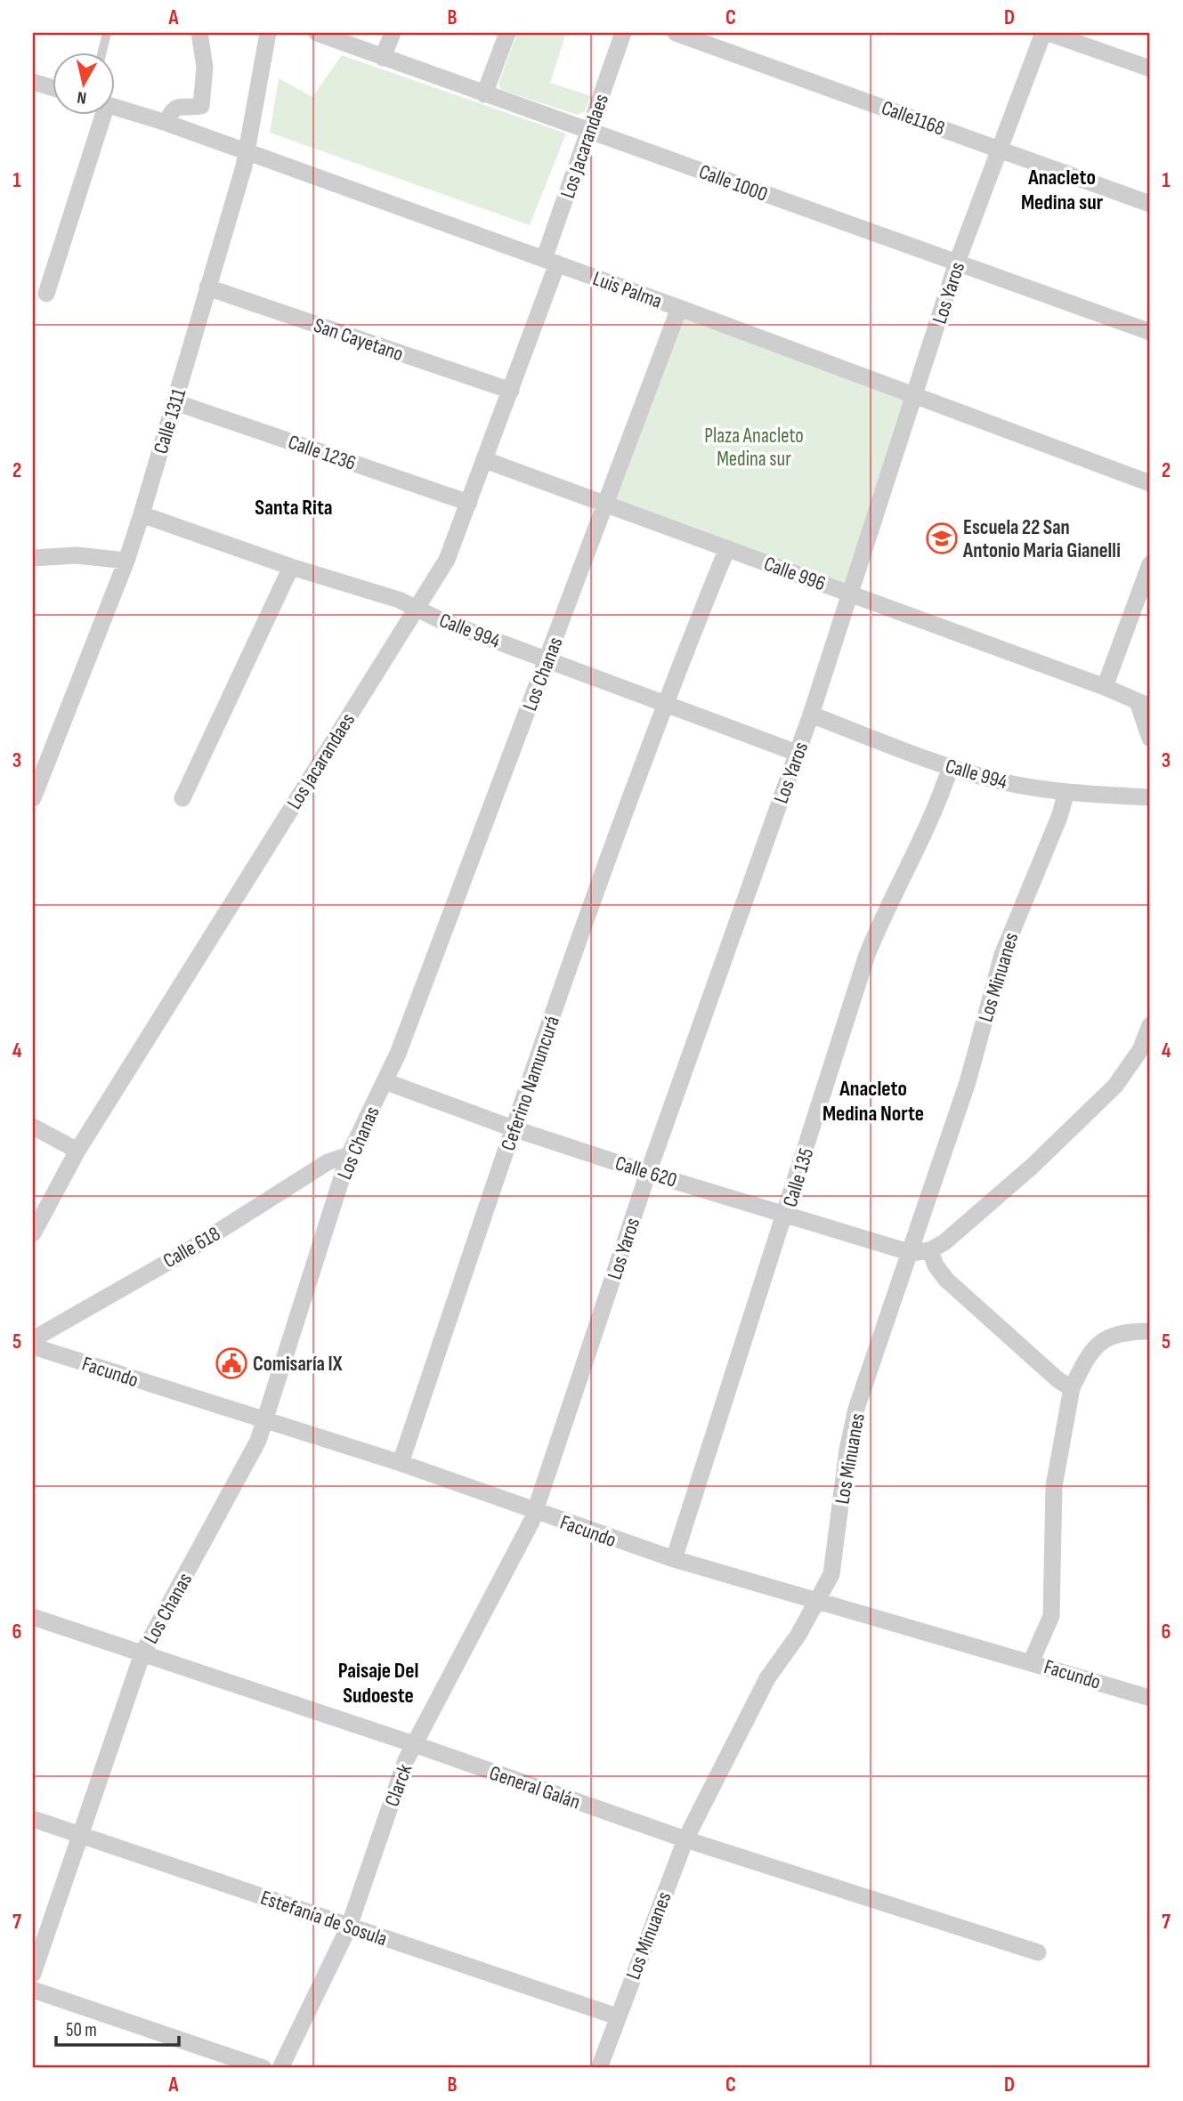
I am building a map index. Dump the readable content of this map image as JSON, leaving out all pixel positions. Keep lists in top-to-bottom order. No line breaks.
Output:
{"streets":{"street":["Calle1168","Los Jacarandaes","Calle 1000","Luis Palma","Los Yaros","San Cayetano","Calle 1311","Calle 1236","Calle 996","Calle 994","Los Chanas","Los Minuanes","Ceferino Namuncurá","Calle 620","Calle 135","Calle 618","Facundo","Clarck","General Galán","Estefanía de Sosula"]},"crossings":[["Calle1168","Los Yaros"],["Los Jacarandaes","Calle 1000"],["Los Jacarandaes","Luis Palma"],["Los Jacarandaes","San Cayetano"],["Los Jacarandaes","Calle 1236"],["Los Jacarandaes","Calle 996"],["Los Jacarandaes","Calle 994"],["Calle 1000","Los Yaros"],["Luis Palma","Los Yaros"],["Luis Palma","Calle 1311"],["Luis Palma","Los Chanas"],["Los Yaros","Calle 996"],["Los Yaros","Calle 994"],["Los Yaros","Calle 620"],["Los Yaros","Facundo"],["Los Yaros","Clarck"],["San Cayetano","Calle 1311"],["Calle 1311","Calle 1236"],["Calle 1311","Calle 994"],["Calle 996","Los Chanas"],["Calle 996","Ceferino Namuncurá"],["Calle 994","Los Chanas"],["Calle 994","Los Minuanes"],["Calle 994","Ceferino Namuncurá"],["Calle 994","Calle 135"],["Los Chanas","Calle 620"],["Los Chanas","Calle 618"],["Los Chanas","Facundo"],["Los Chanas","General Galán"],["Los Chanas","Estefanía de Sosula"],["Los Minuanes","Calle 620"],["Los Minuanes","Facundo"],["Los Minuanes","General Galán"],["Los Minuanes","Estefanía de Sosula"],["Ceferino Namuncurá","Calle 620"],["Ceferino Namuncurá","Facundo"],["Calle 620","Calle 135"],["Calle 135","Facundo"],["Facundo","Clarck"],["Clarck","General Galán"],["Clarck","Estefanía de Sosula"]],"districts":["Anacleto Medina sur","Santa Rita","Anacleto Medina Norte","Paisaje Del Sudoeste"],"parks":["Plaza Anacleto Medina sur"],"places":{"school or university":["Escuela 22 San Antonio Maria Gianelli"],"public building":["Comisaría IX"]},"scale_bar":"50 m","north":"bottom","grid":{"columns":["A","B","C","D"],"rows":["1","2","3","4","5","6","7"]}}
